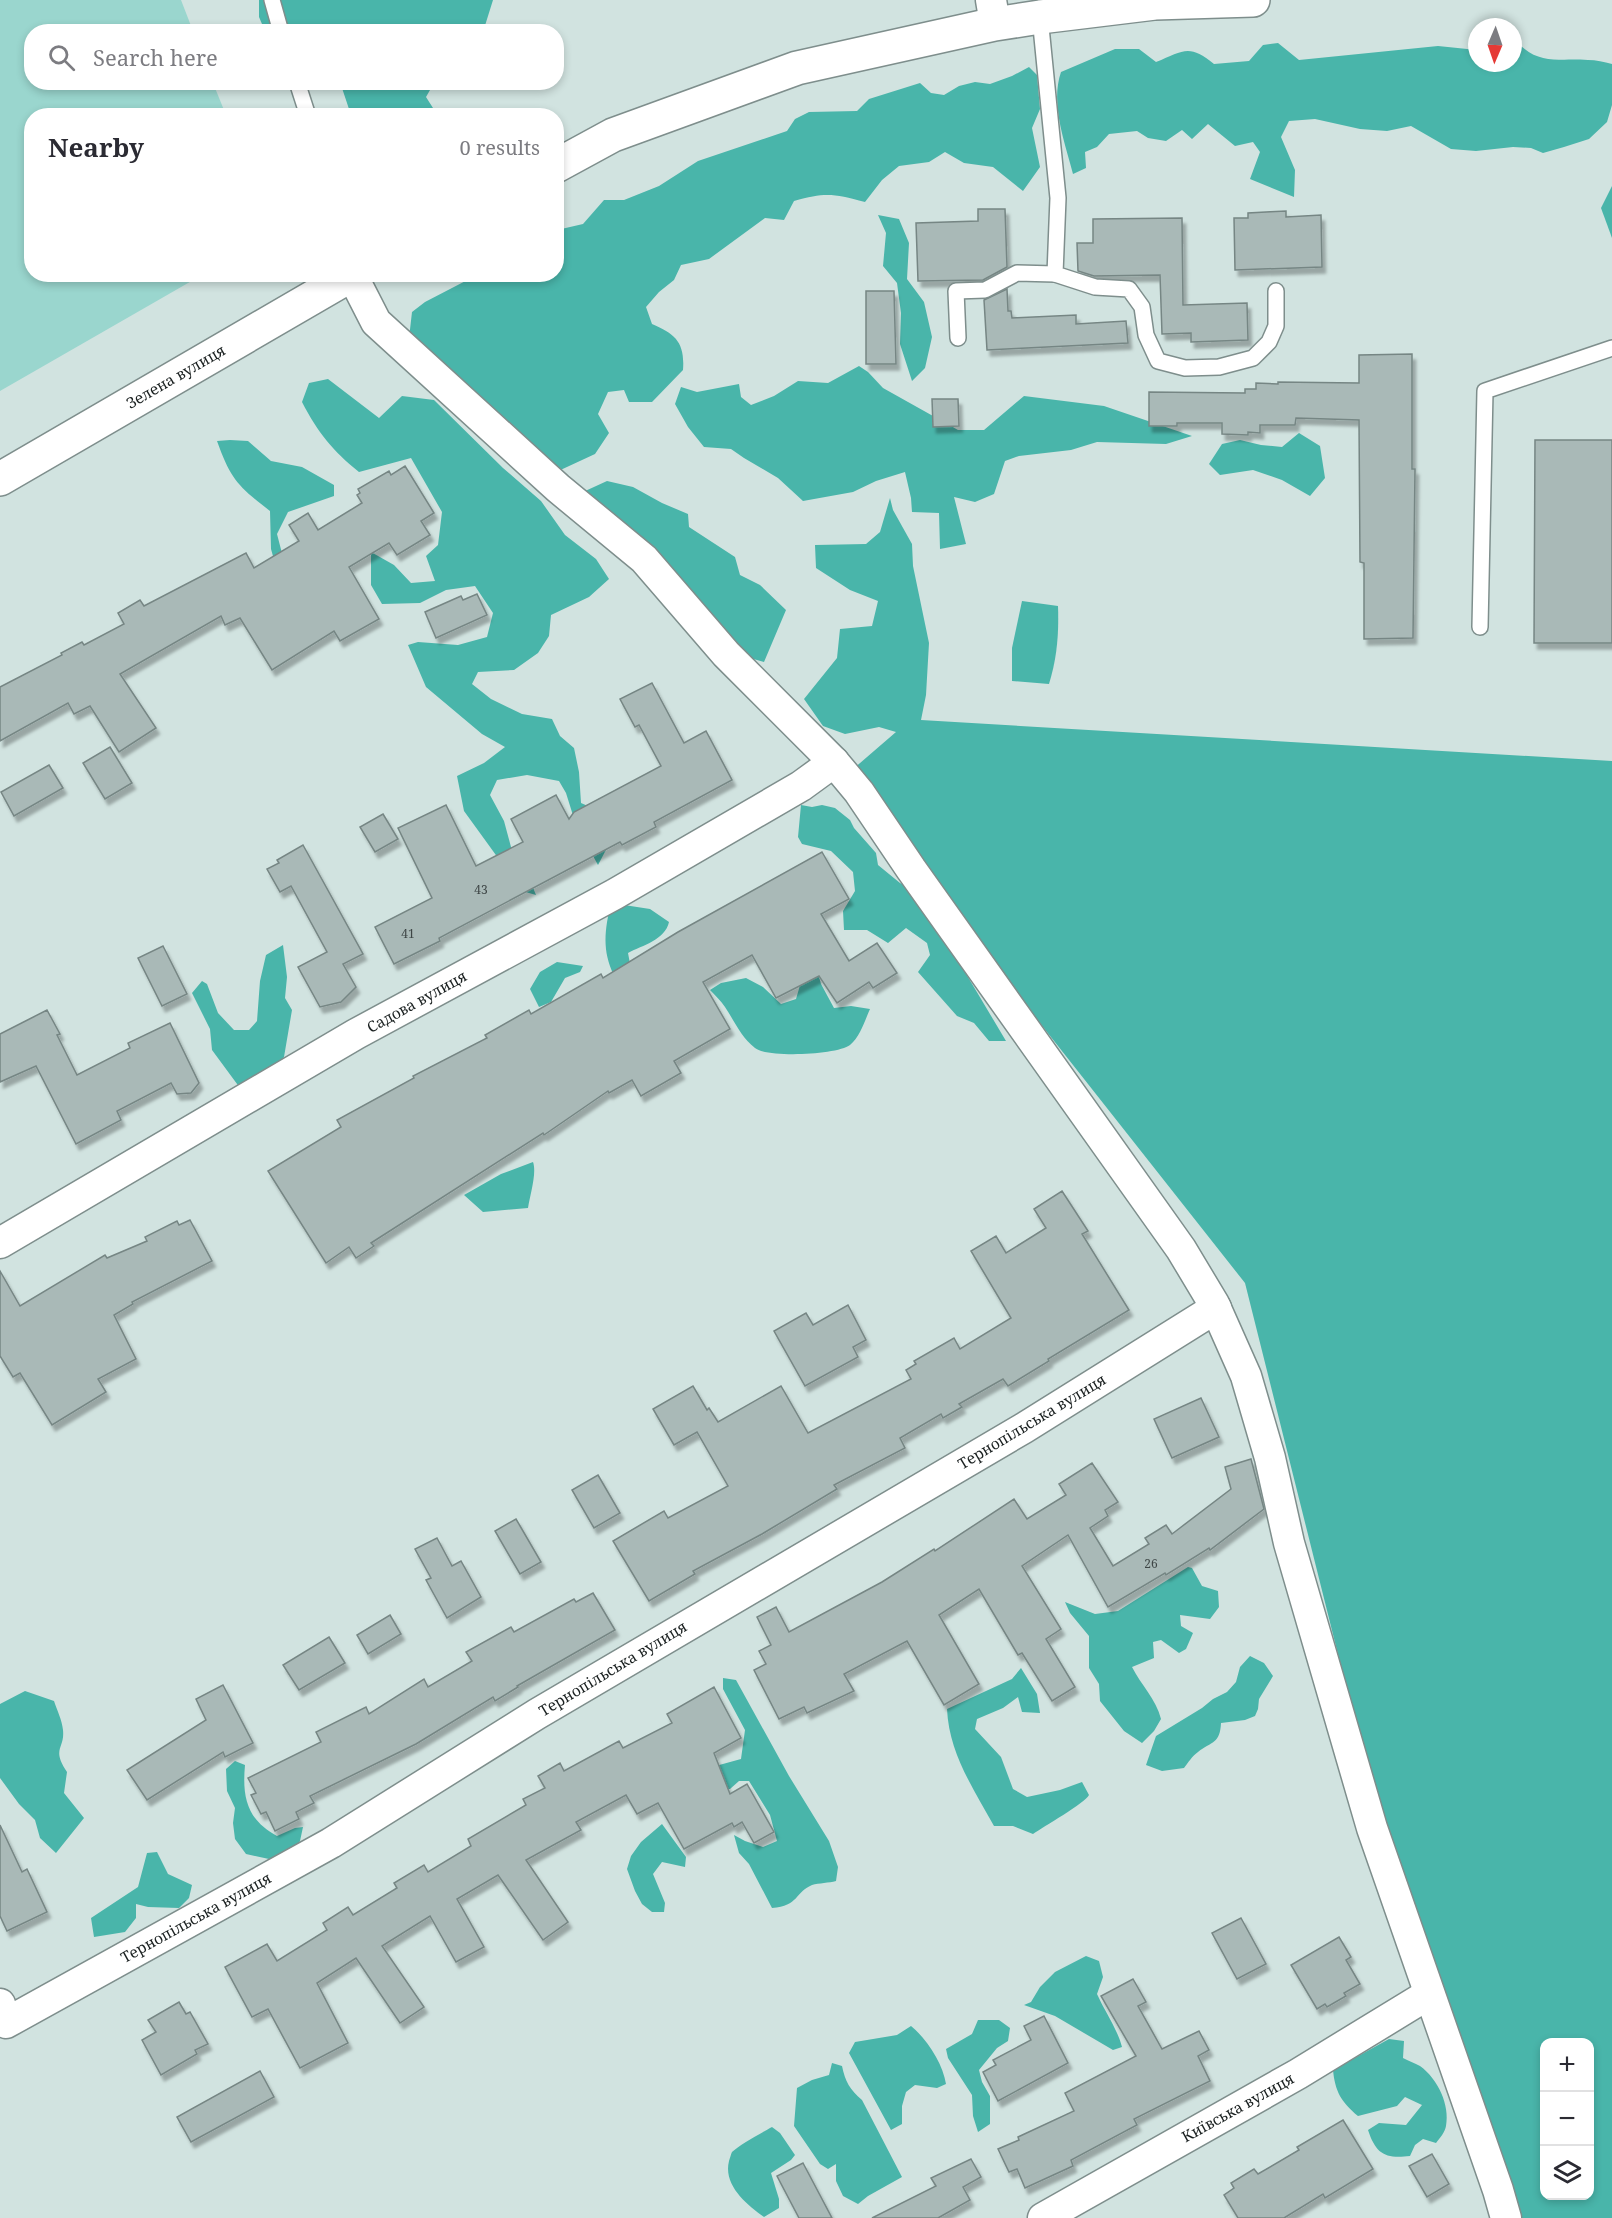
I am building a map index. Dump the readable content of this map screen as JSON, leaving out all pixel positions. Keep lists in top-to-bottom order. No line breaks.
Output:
{"streets":{"highway":["Зелена вулиця"],"street":["Садова вулиця","Тернопільська вулиця","Київська вулиця"]},"house_numbers":["43","41","26"],"north":"bottom","page":{"search":"Search here","heading":["Nearby","0 results"],"map_buttons":["+","−"]}}
